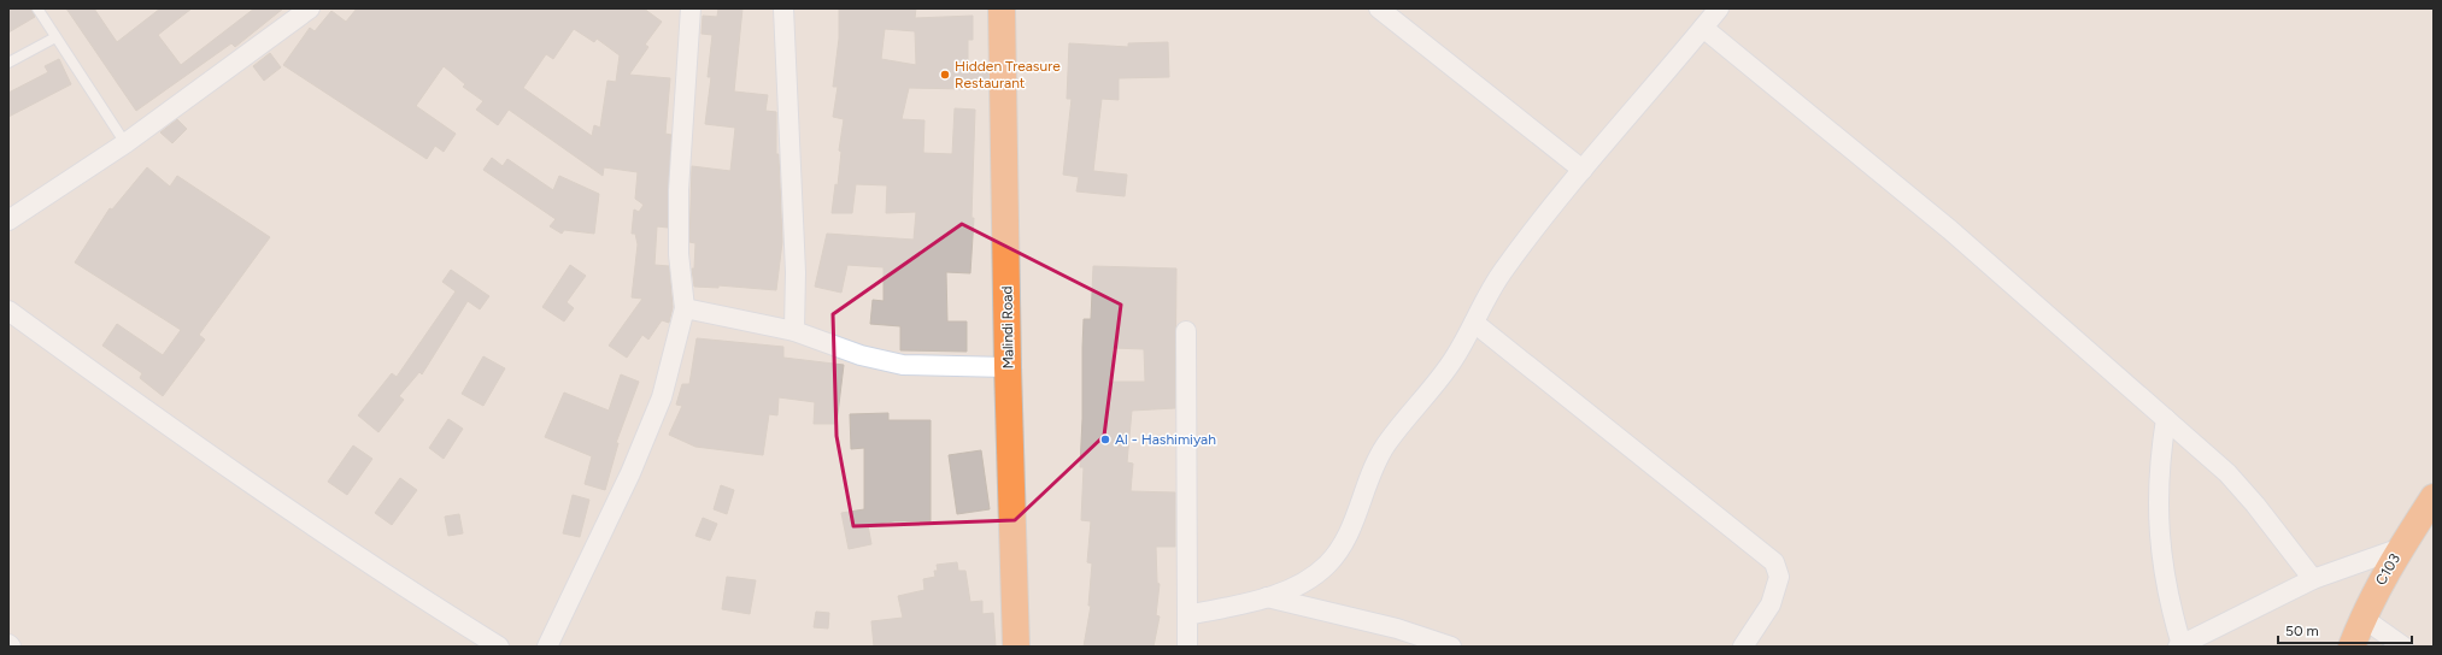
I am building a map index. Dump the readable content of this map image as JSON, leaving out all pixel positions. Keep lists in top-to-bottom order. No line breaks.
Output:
{"streets":{"highway":["Malindi Road","C103"]},"places":["Hidden Treasure Restaurant","Al - Hashimiyah"],"scale_bar":"50 m"}
